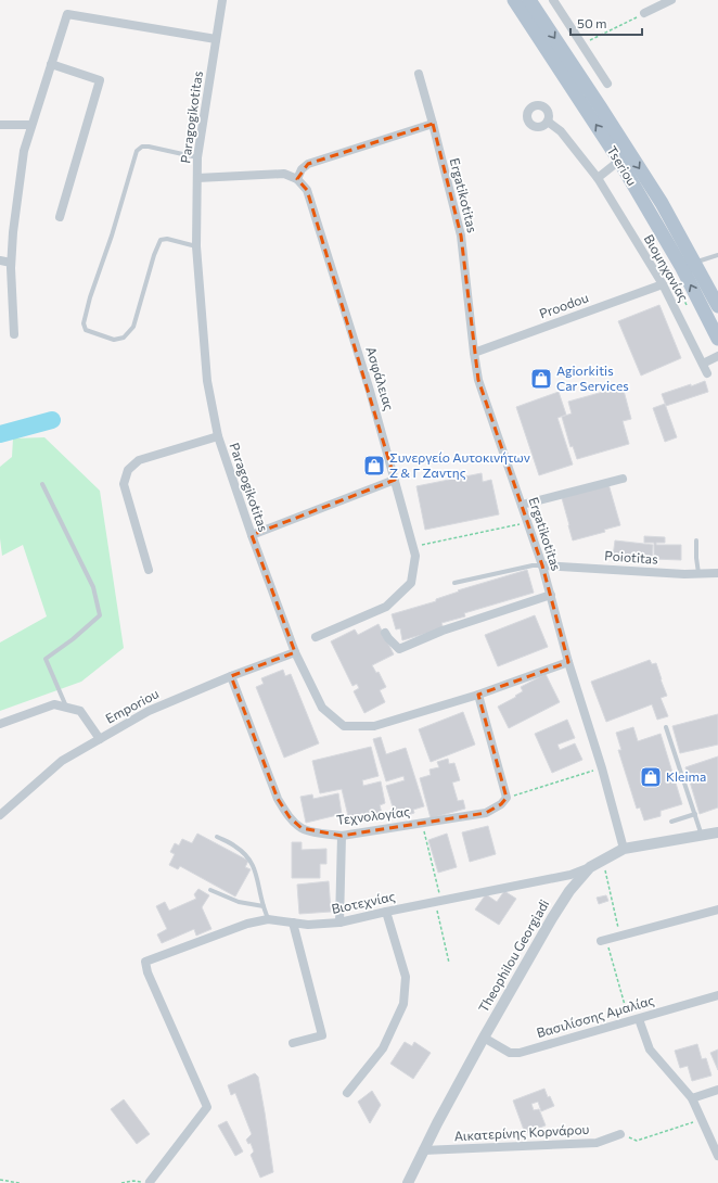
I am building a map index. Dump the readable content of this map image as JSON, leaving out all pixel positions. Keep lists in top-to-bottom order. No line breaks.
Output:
{"streets":{"main road":["Tseriou"],"street":["Paragogikotitas","Ergatikotitas","Βιομηχανίας","Proodou","Ασφάλειας","Poiotitas","Emporiou","Τεχνολογίας","Βιοτεχνίας","Theophilou Georgiadi","Βασιλίσσης Αμαλίας","Αικατερίνης Κορνάρου"]},"crossings":[["Paragogikotitas","Ergatikotitas"],["Paragogikotitas","Emporiou"],["Ergatikotitas","Proodou"],["Ergatikotitas","Poiotitas"],["Ergatikotitas","Theophilou Georgiadi"],["Βιομηχανίας","Proodou"],["Emporiou","Τεχνολογίας"],["Βιοτεχνίας","Theophilou Georgiadi"],["Theophilou Georgiadi","Βασιλίσσης Αμαλίας"],["Theophilou Georgiadi","Αικατερίνης Κορνάρου"]],"places":{"shop":["Agiorkitis Car Services","Συνεργείο Αυτοκινήτων Ζ & Γ Ζαντης","Kleima"]},"scale_bar":"50 m"}
